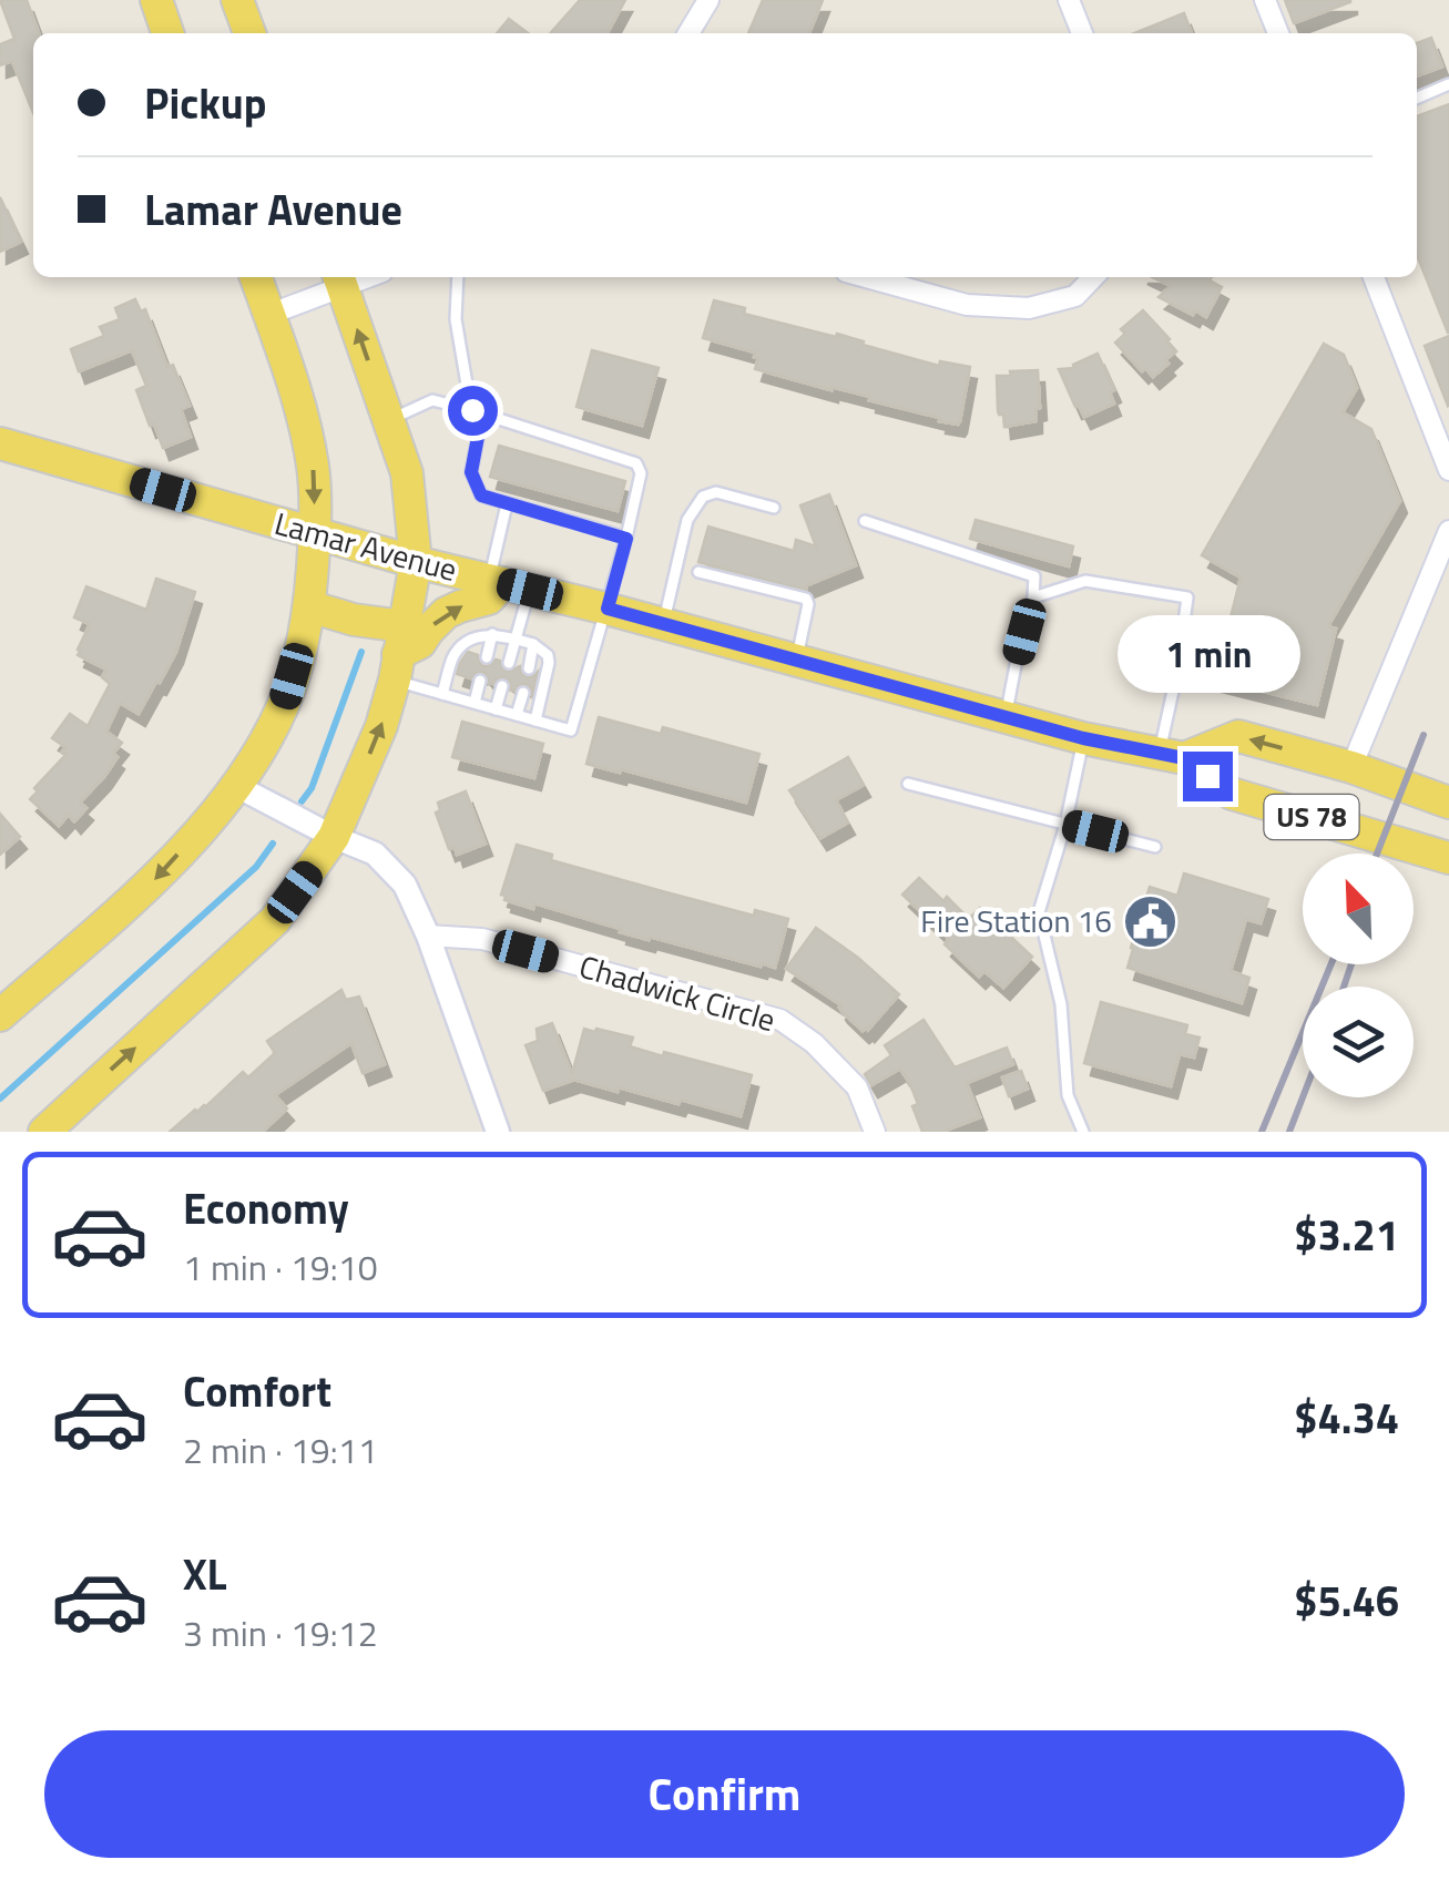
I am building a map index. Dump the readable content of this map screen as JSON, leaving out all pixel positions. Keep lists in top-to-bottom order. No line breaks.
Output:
{"streets":{"main road":["Lamar Avenue","US 78"],"street":["Chadwick Circle"]},"crossings":[["Lamar Avenue","US 78"]],"places":{"public building":["Fire Station 16"]},"north":"top left","page":{"banner":["Pickup","Lamar Avenue"],"bubble":"1 min","list":[{"name":"Economy","note":"1 min · 19:10","value":"$3.21"},{"name":"Comfort","note":"2 min · 19:11","value":"$4.34"},{"name":"XL","note":"3 min · 19:12","value":"$5.46"}],"buttons":"Confirm"}}
